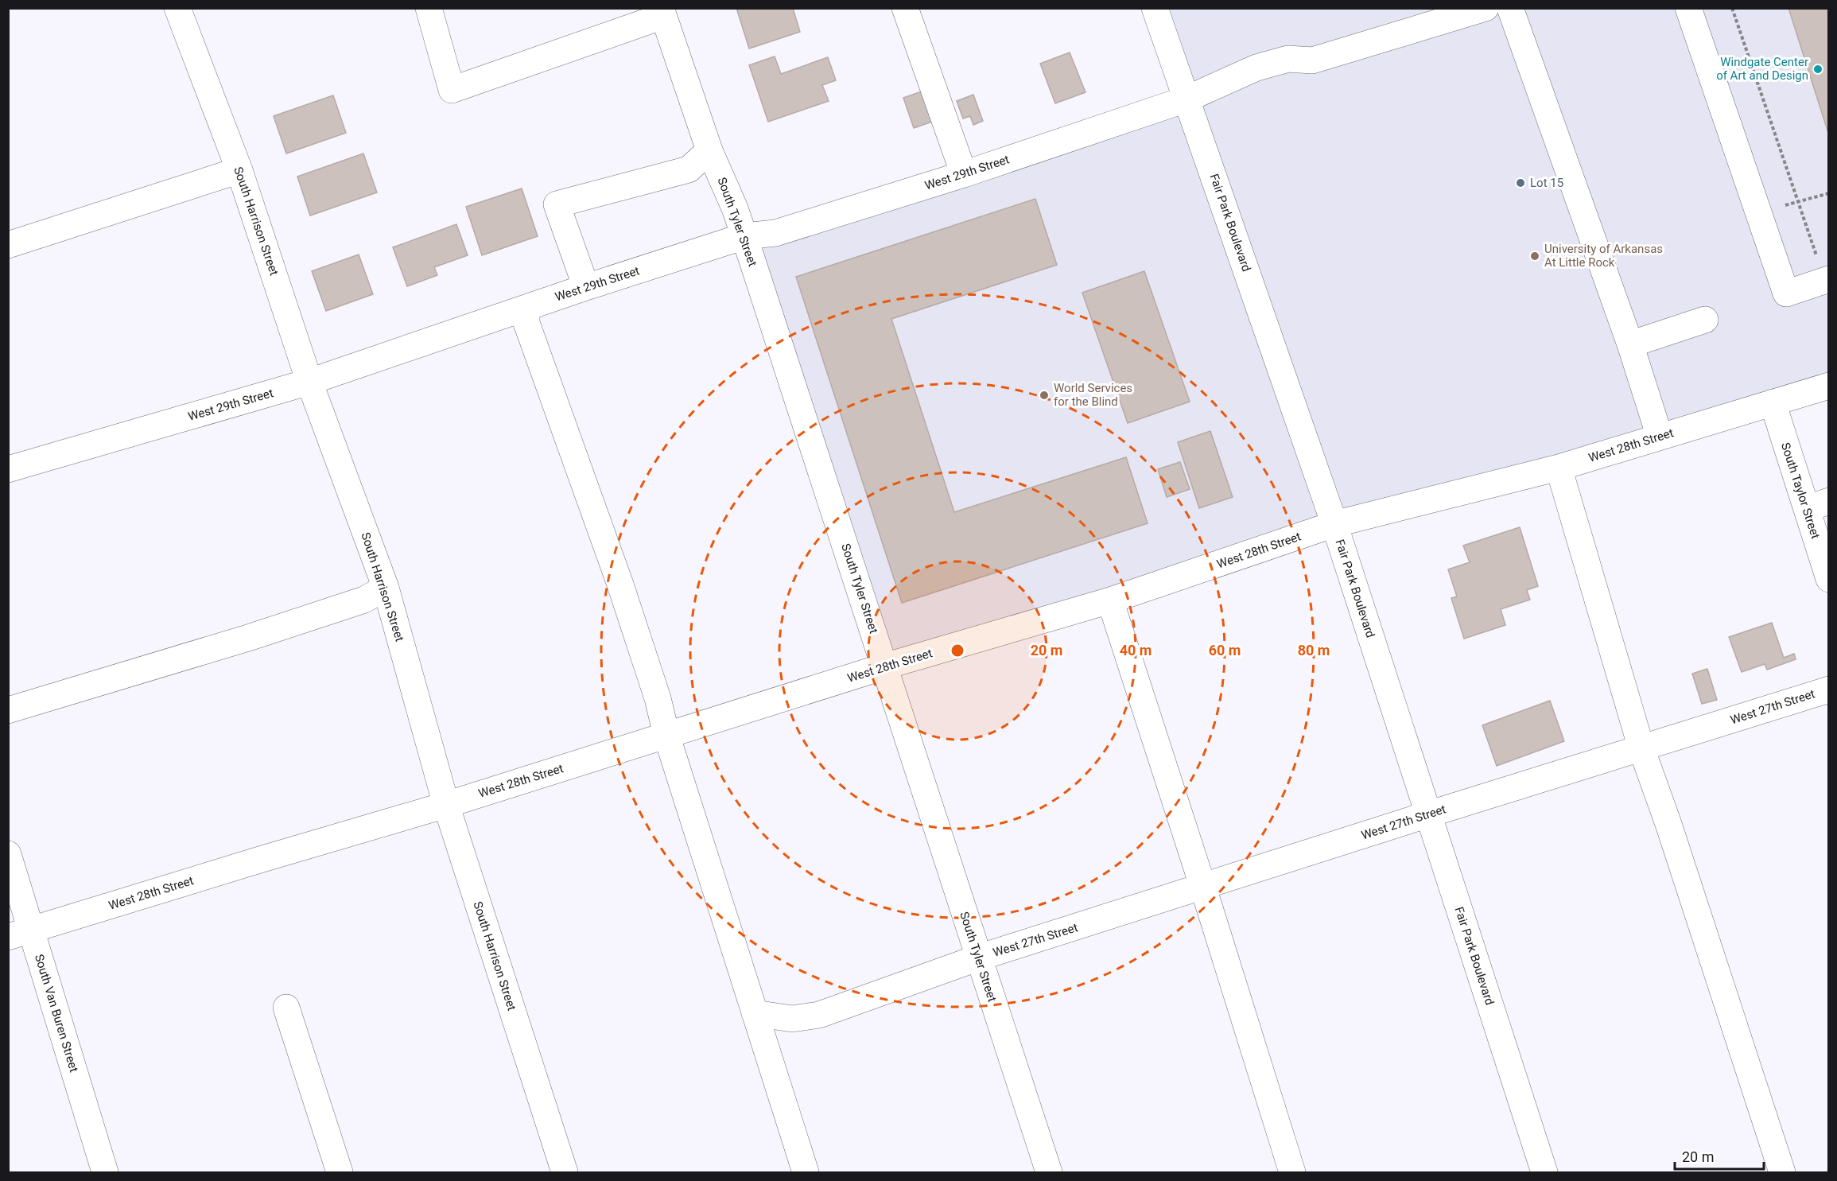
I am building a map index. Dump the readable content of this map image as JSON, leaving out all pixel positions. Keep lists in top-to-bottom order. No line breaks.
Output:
{"streets":{"street":["West 29th Street","South Harrison Street","South Tyler Street","Fair Park Boulevard","West 28th Street","South Taylor Street","West 27th Street","South Van Buren Street"]},"crossings":[["West 29th Street","South Harrison Street"],["West 29th Street","South Tyler Street"],["West 29th Street","Fair Park Boulevard"],["South Harrison Street","West 28th Street"],["South Tyler Street","West 28th Street"],["South Tyler Street","West 27th Street"],["Fair Park Boulevard","West 28th Street"],["Fair Park Boulevard","West 27th Street"],["West 28th Street","South Taylor Street"],["West 28th Street","South Van Buren Street"]],"places":["Windgate Center of Art and Design","Lot 15","University of Arkansas At Little Rock","World Services for the Blind"],"scale_bar":"20 m","rings":["20 m","40 m","60 m","80 m"]}
